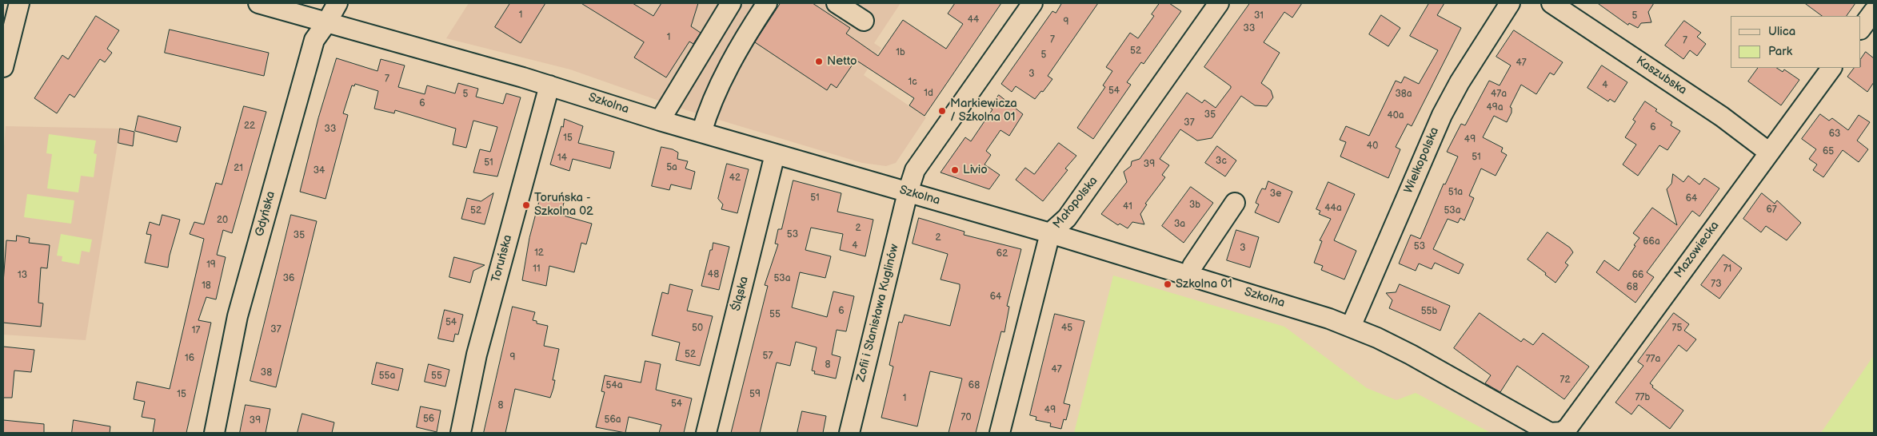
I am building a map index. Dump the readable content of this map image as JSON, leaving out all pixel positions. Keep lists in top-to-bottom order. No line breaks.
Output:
{"streets":{"street":["Kaszubska","Szkolna","Wielkopolska","Małopolska","Gdyńska","Mazowiecka","Toruńska","Śląska","Zofii i Stanisława Kuglinów"]},"crossings":[["Kaszubska","Mazowiecka"],["Szkolna","Wielkopolska"],["Szkolna","Małopolska"],["Szkolna","Gdyńska"],["Szkolna","Mazowiecka"],["Szkolna","Toruńska"],["Szkolna","Śląska"],["Szkolna","Zofii i Stanisława Kuglinów"]],"places":["Netto","Markiewicza / Szkolna 01","Livio","Toruńska - Szkolna 02","Szkolna 01"],"house_numbers":["1","31","5","44","9","33","1","7","7","52","1b","5","47","3","7","1c","4","54","1d","5","38a","47a","6","49a","35","40a","37","22","6","33","63","15","49","40","65","51","14","3c","51","39","5a","21","34","42","51a","3e","51","64","3b","41","44a","67","52","53a","20","3a","2","53","35","2","66a","4","53","3","12","62","19","11","71","48","13","66","36","53a","73","18","68","64","6","55b","55","54","50","45","75","37","17","52","57","9","16","77a","8","47","38","55a","55","72","54a","68","15","59","77b","1","54","8","49","70","56","56a","39"],"legend":["Ulica","Park"]}
